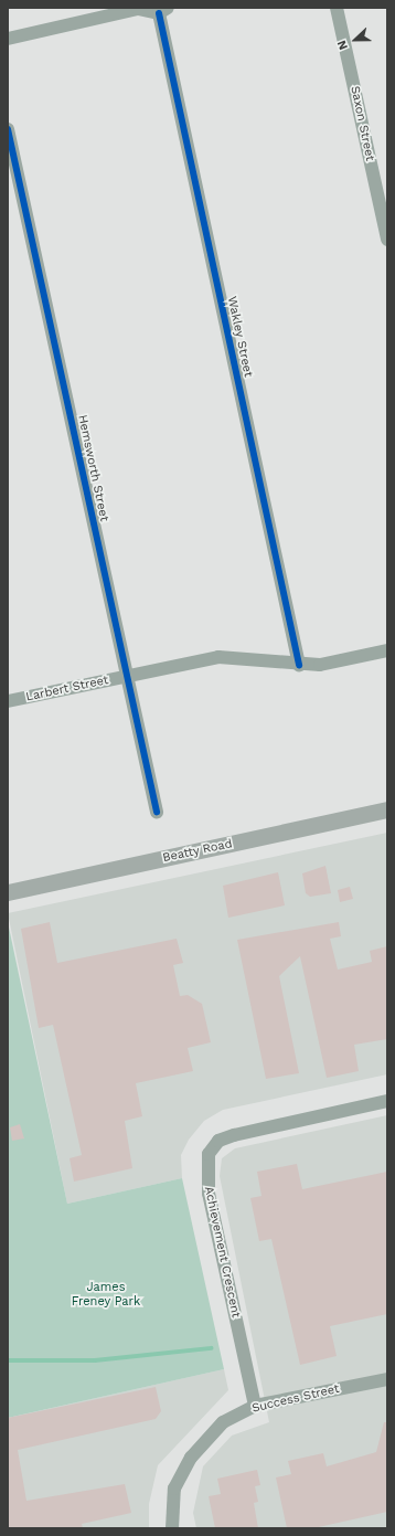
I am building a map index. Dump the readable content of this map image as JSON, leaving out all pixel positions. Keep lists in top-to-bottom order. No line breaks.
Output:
{"streets":{"main road":["Beatty Road"],"street":["Saxon Street","Wakley Street","Hemsworth Street","Larbert Street","Achievement Crescent","Success Street"]},"crossings":[["Wakley Street","Larbert Street"],["Hemsworth Street","Larbert Street"],["Achievement Crescent","Success Street"]],"parks":["James Freney Park"],"north":"left"}
